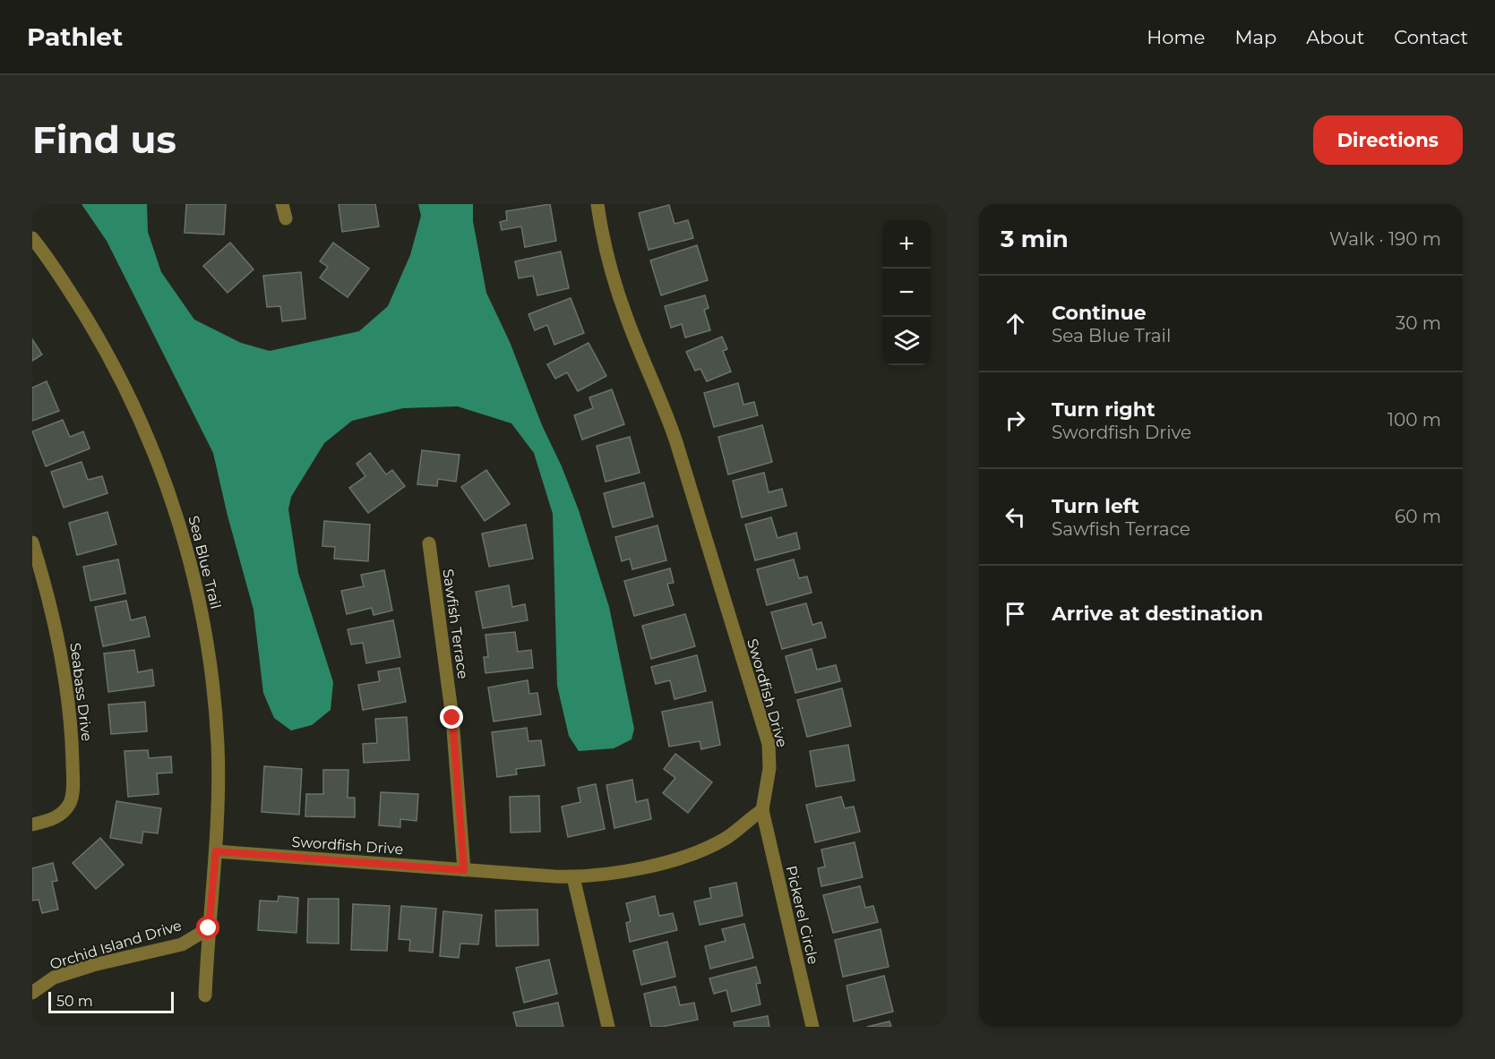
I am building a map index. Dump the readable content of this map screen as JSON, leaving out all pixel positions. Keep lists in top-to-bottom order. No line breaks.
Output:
{"streets":{"street":["Sea Blue Trail","Sawfish Terrace","Seabass Drive","Swordfish Drive","Pickerel Circle","Orchid Island Drive"]},"crossings":[["Sea Blue Trail","Swordfish Drive"],["Sea Blue Trail","Orchid Island Drive"],["Sawfish Terrace","Swordfish Drive"],["Swordfish Drive","Pickerel Circle"]],"scale_bar":"50 m","page":{"header":"Pathlet","nav":["Home","Map","About","Contact"],"buttons":"Directions","title":"Find us","heading":["3 min","Walk · 190 m"],"map_buttons":["+","−"],"list":[["Continue","Sea Blue Trail","30 m"],["Turn right","Swordfish Drive","100 m"],["Turn left","Sawfish Terrace","60 m"],"Arrive at destination"],"scale":"50 m"}}
